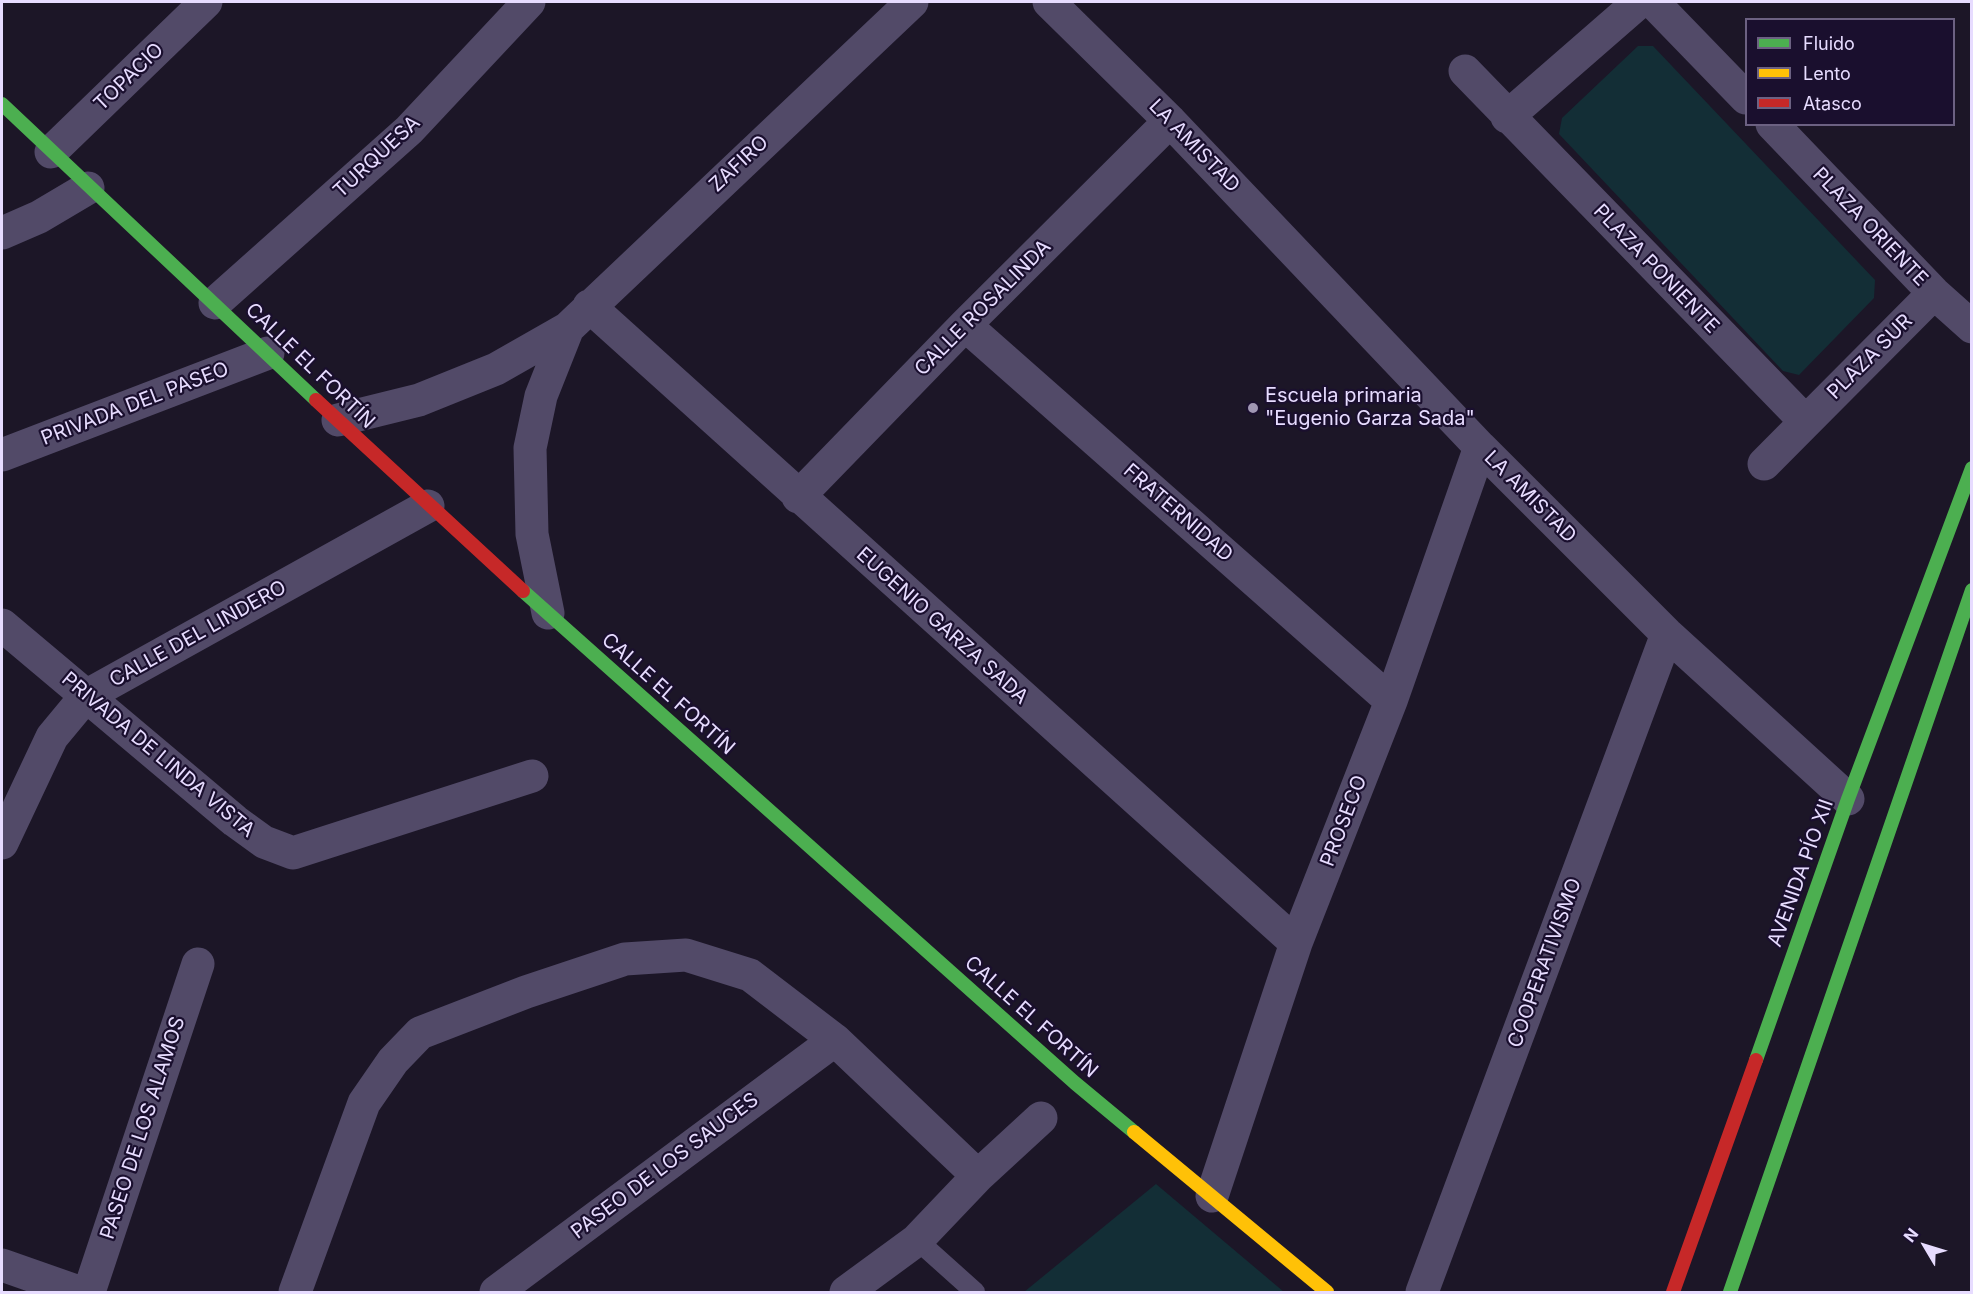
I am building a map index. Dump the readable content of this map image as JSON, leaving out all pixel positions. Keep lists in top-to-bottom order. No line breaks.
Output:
{"streets":{"street":["TOPACIO","LA AMISTAD","TURQUESA","ZAFIRO","PLAZA ORIENTE","PLAZA PONIENTE","CALLE ROSALINDA","PLAZA SUR","CALLE EL FORTÍN","PRIVADA DEL PASEO","FRATERNIDAD","EUGENIO GARZA SADA","CALLE DEL LINDERO","PRIVADA DE LINDA VISTA","PROSECO","AVENIDA PÍO XII","COOPERATIVISMO","PASEO DE LOS ALAMOS","PASEO DE LOS SAUCES"]},"crossings":[["TOPACIO","CALLE EL FORTÍN"],["LA AMISTAD","CALLE ROSALINDA"],["LA AMISTAD","PROSECO"],["LA AMISTAD","AVENIDA PÍO XII"],["LA AMISTAD","COOPERATIVISMO"],["TURQUESA","CALLE EL FORTÍN"],["ZAFIRO","CALLE EL FORTÍN"],["ZAFIRO","EUGENIO GARZA SADA"],["PLAZA ORIENTE","PLAZA SUR"],["PLAZA PONIENTE","PLAZA SUR"],["CALLE ROSALINDA","FRATERNIDAD"],["CALLE ROSALINDA","EUGENIO GARZA SADA"],["CALLE EL FORTÍN","PRIVADA DEL PASEO"],["CALLE EL FORTÍN","CALLE DEL LINDERO"],["CALLE EL FORTÍN","PROSECO"],["FRATERNIDAD","PROSECO"],["EUGENIO GARZA SADA","PROSECO"],["CALLE DEL LINDERO","PRIVADA DE LINDA VISTA"]],"places":["Escuela primaria \"Eugenio Garza Sada\""],"legend":["Fluido","Lento","Atasco"],"north":"top left"}
